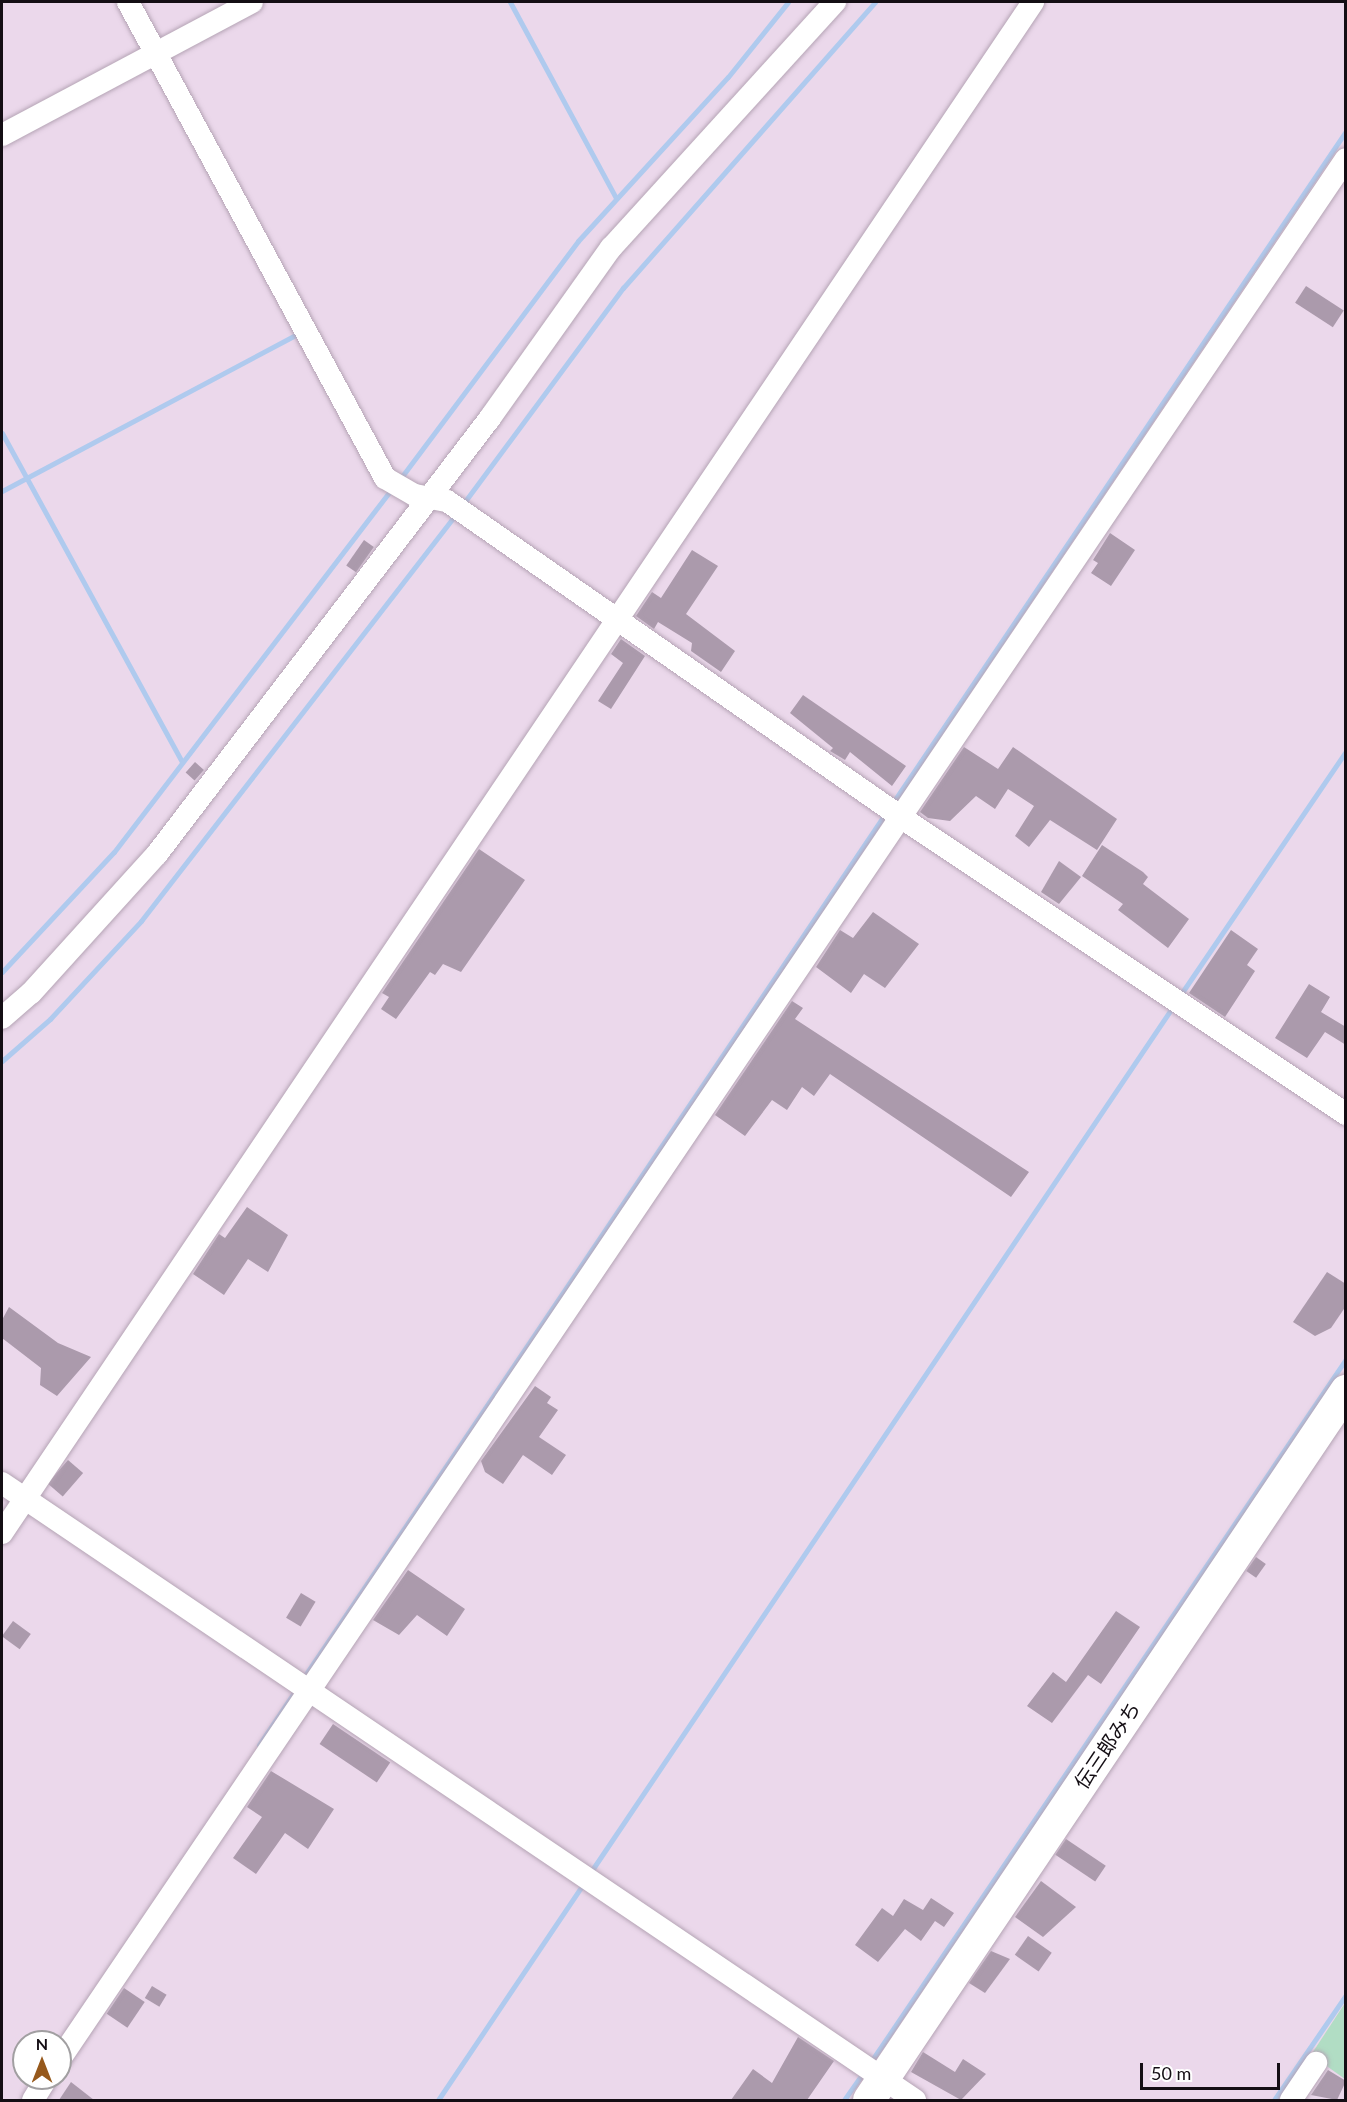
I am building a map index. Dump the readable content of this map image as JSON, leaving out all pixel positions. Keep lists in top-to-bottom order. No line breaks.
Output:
{"streets":{"street":["伝三郎みち"]},"scale_bar":"50 m","north":"top"}
